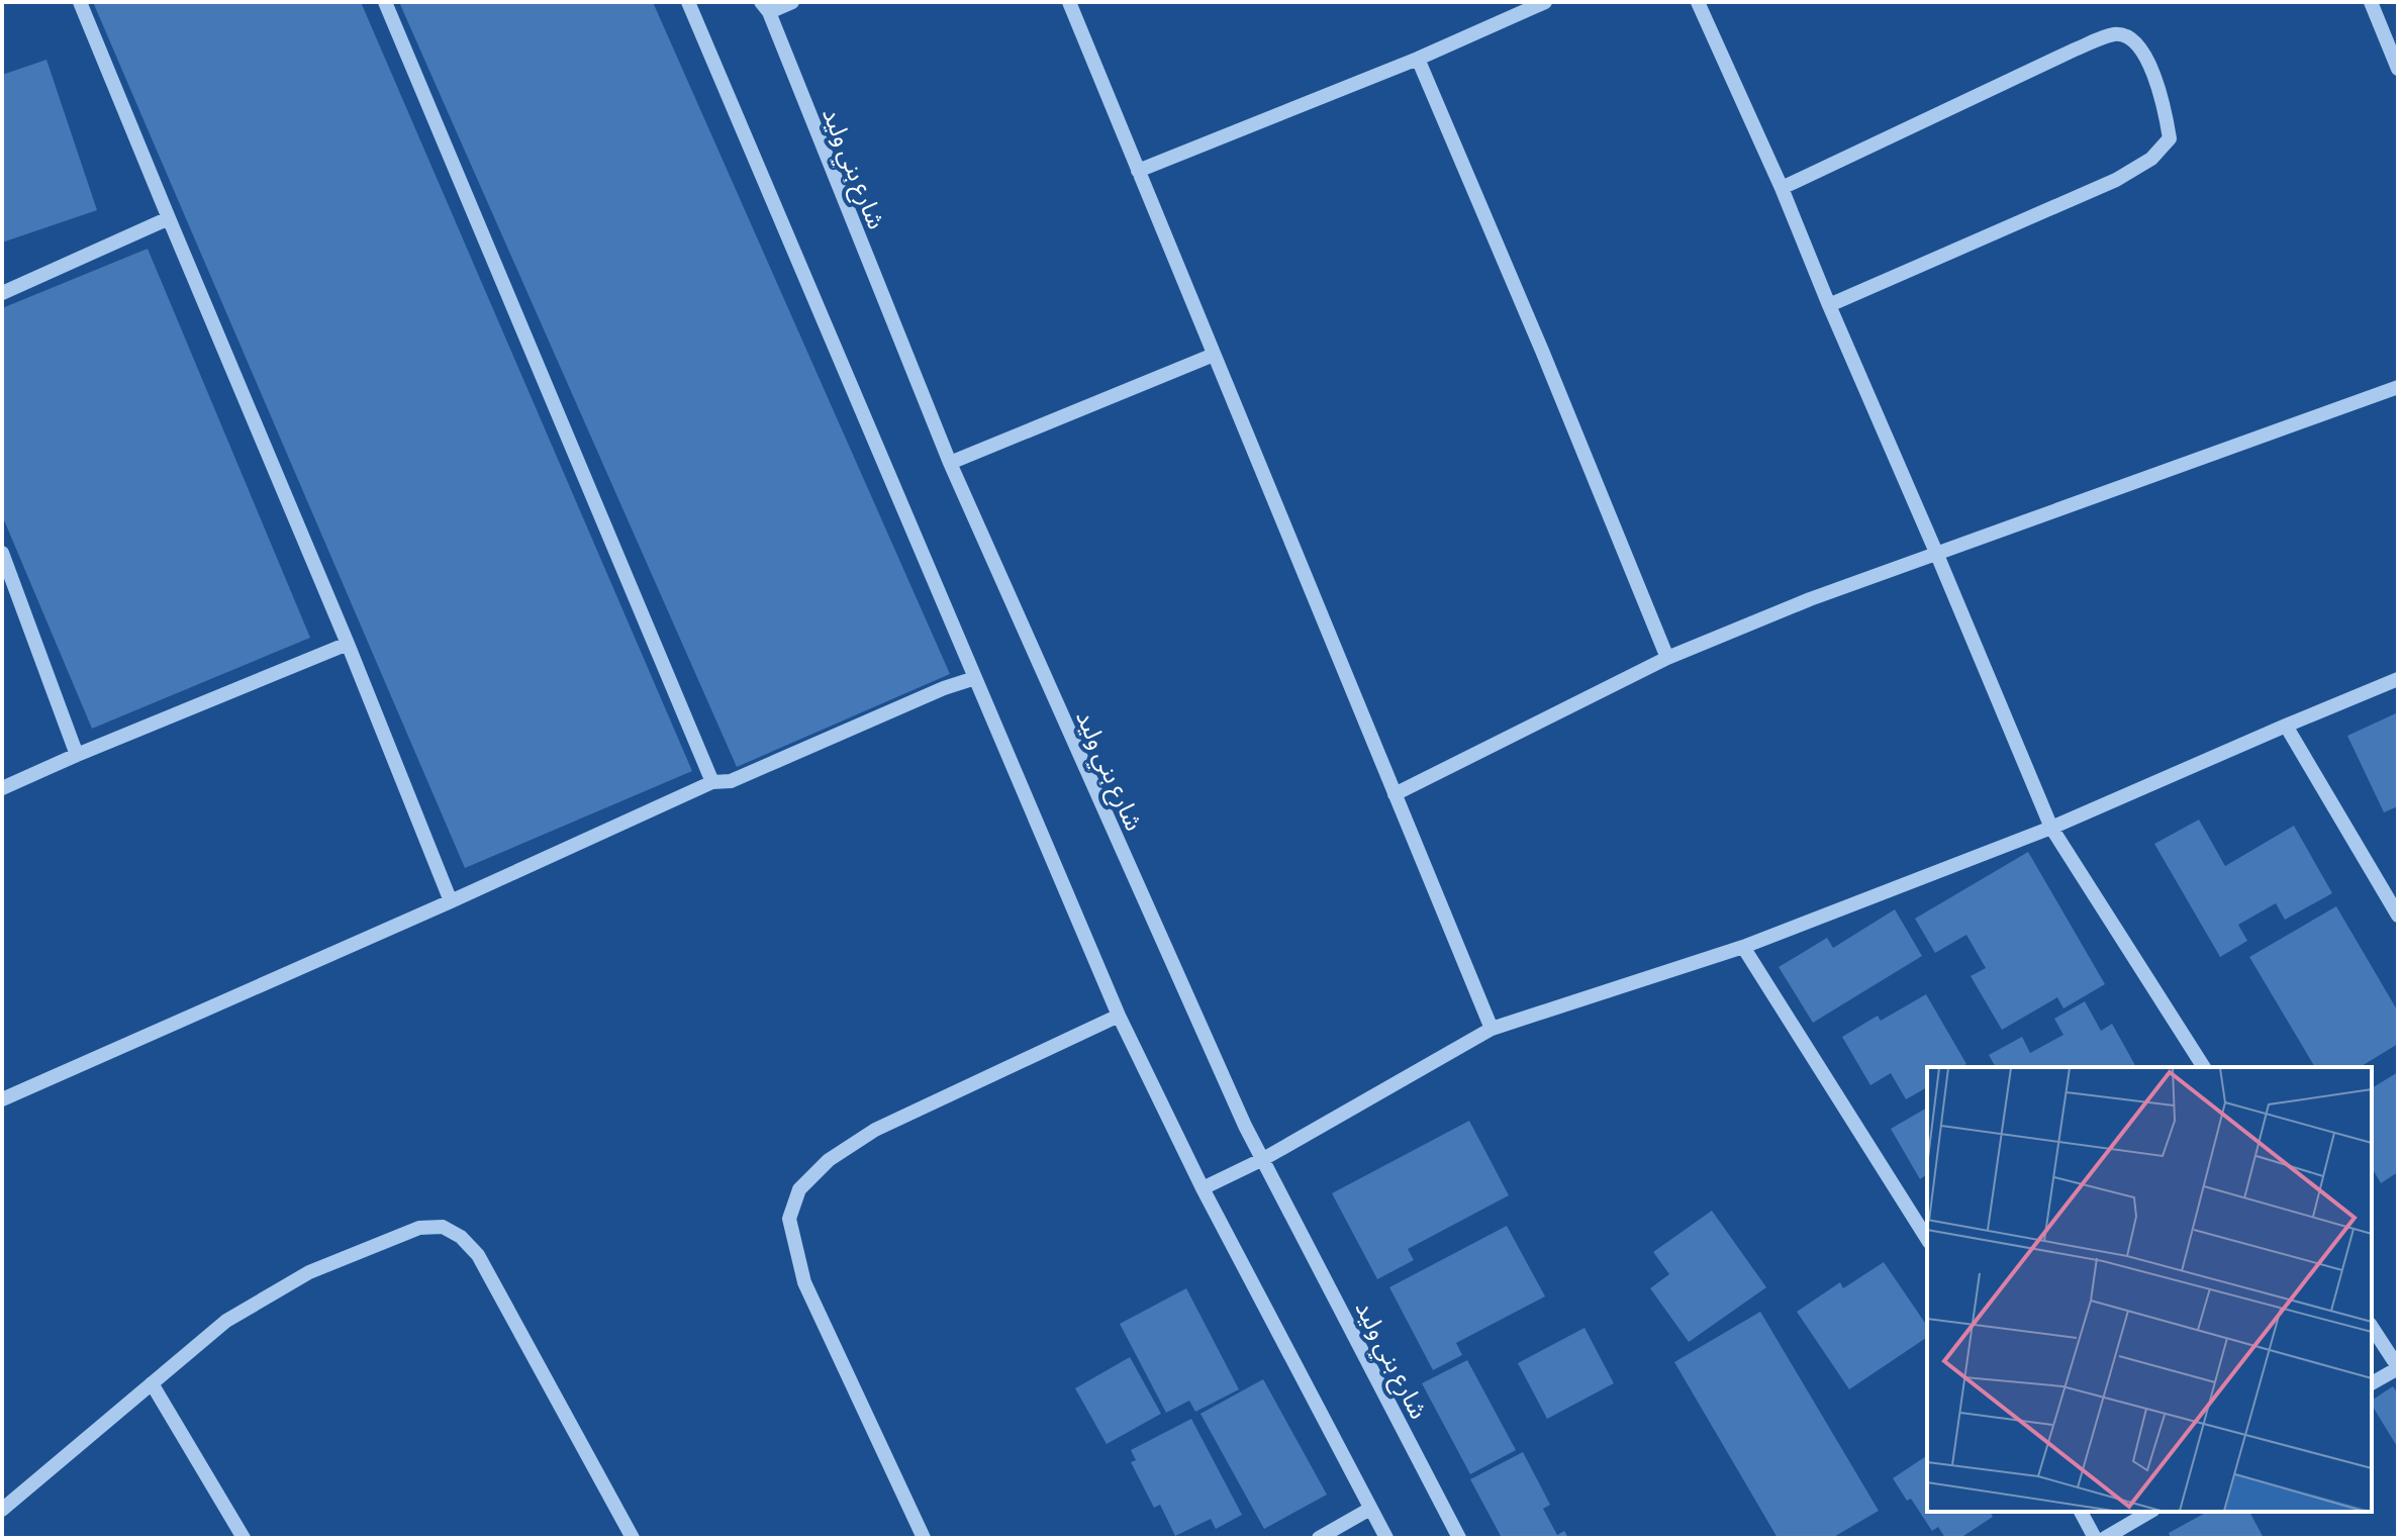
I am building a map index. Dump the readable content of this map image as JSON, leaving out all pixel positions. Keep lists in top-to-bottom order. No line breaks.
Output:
{"streets":{"street":["شارع بني وليد"]}}
